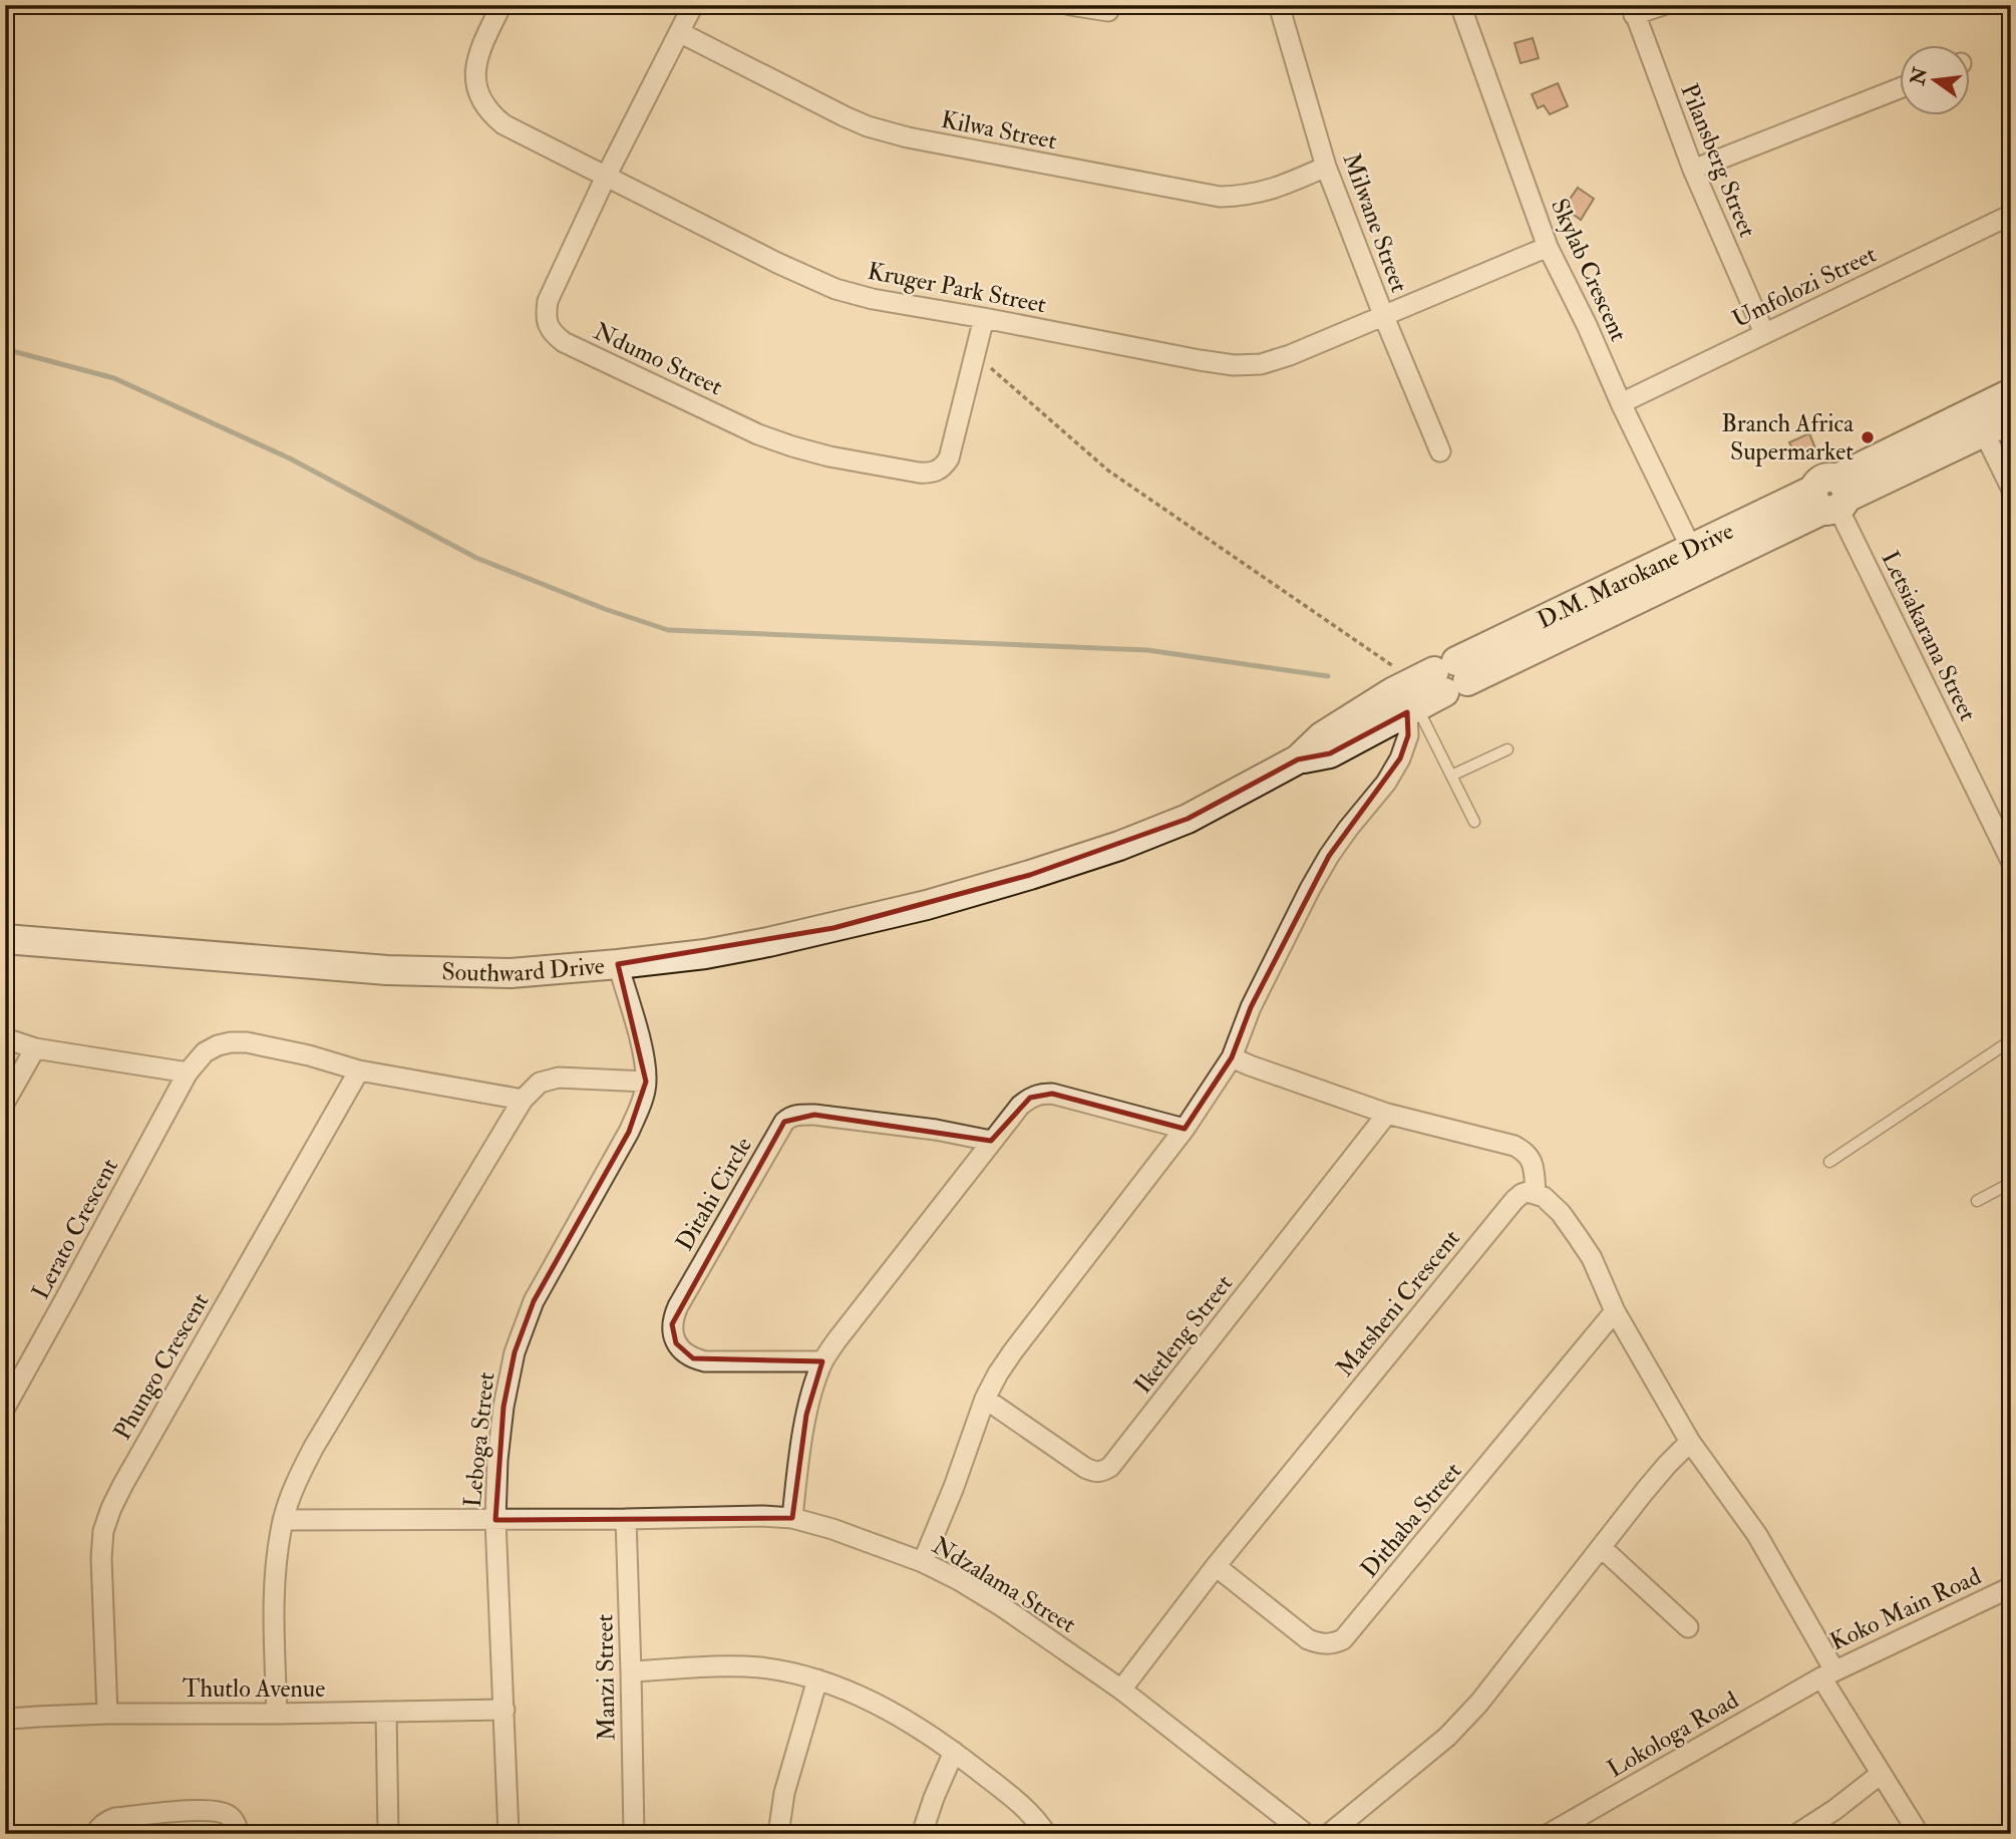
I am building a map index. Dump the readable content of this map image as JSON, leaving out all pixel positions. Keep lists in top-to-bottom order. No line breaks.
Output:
{"streets":{"main road":["D.M. Marokane Drive","Southward Drive"],"street":["Kilwa Street","Pilansberg Street","Milwane Street","Skylab Crescent","Umfolozi Street","Kruger Park Street","Ndumo Street","Letsiakarana Street","Ditahi Circle","Lerato Crescent","Matsheni Crescent","Iketleng Street","Phungo Crescent","Leboga Street","Dithaba Street","Ndzalama Street","Koko Main Road","Manzi Street","Thutlo Avenue","Lokologa Road"]},"crossings":[["Kilwa Street","Milwane Street"],["Kilwa Street","Ndumo Street"],["Pilansberg Street","Umfolozi Street"],["Milwane Street","Kruger Park Street"],["Skylab Crescent","Umfolozi Street"],["Skylab Crescent","Kruger Park Street"],["Skylab Crescent","D.M. Marokane Drive"],["Kruger Park Street","Ndumo Street"],["D.M. Marokane Drive","Letsiakarana Street"],["D.M. Marokane Drive","Southward Drive"],["Lerato Crescent","Phungo Crescent"],["Matsheni Crescent","Dithaba Street"],["Matsheni Crescent","Ndzalama Street"],["Phungo Crescent","Thutlo Avenue"],["Leboga Street","Ndzalama Street"],["Leboga Street","Thutlo Avenue"],["Ndzalama Street","Manzi Street"],["Koko Main Road","Lokologa Road"]],"places":["Branch Africa Supermarket"],"north":"left"}
